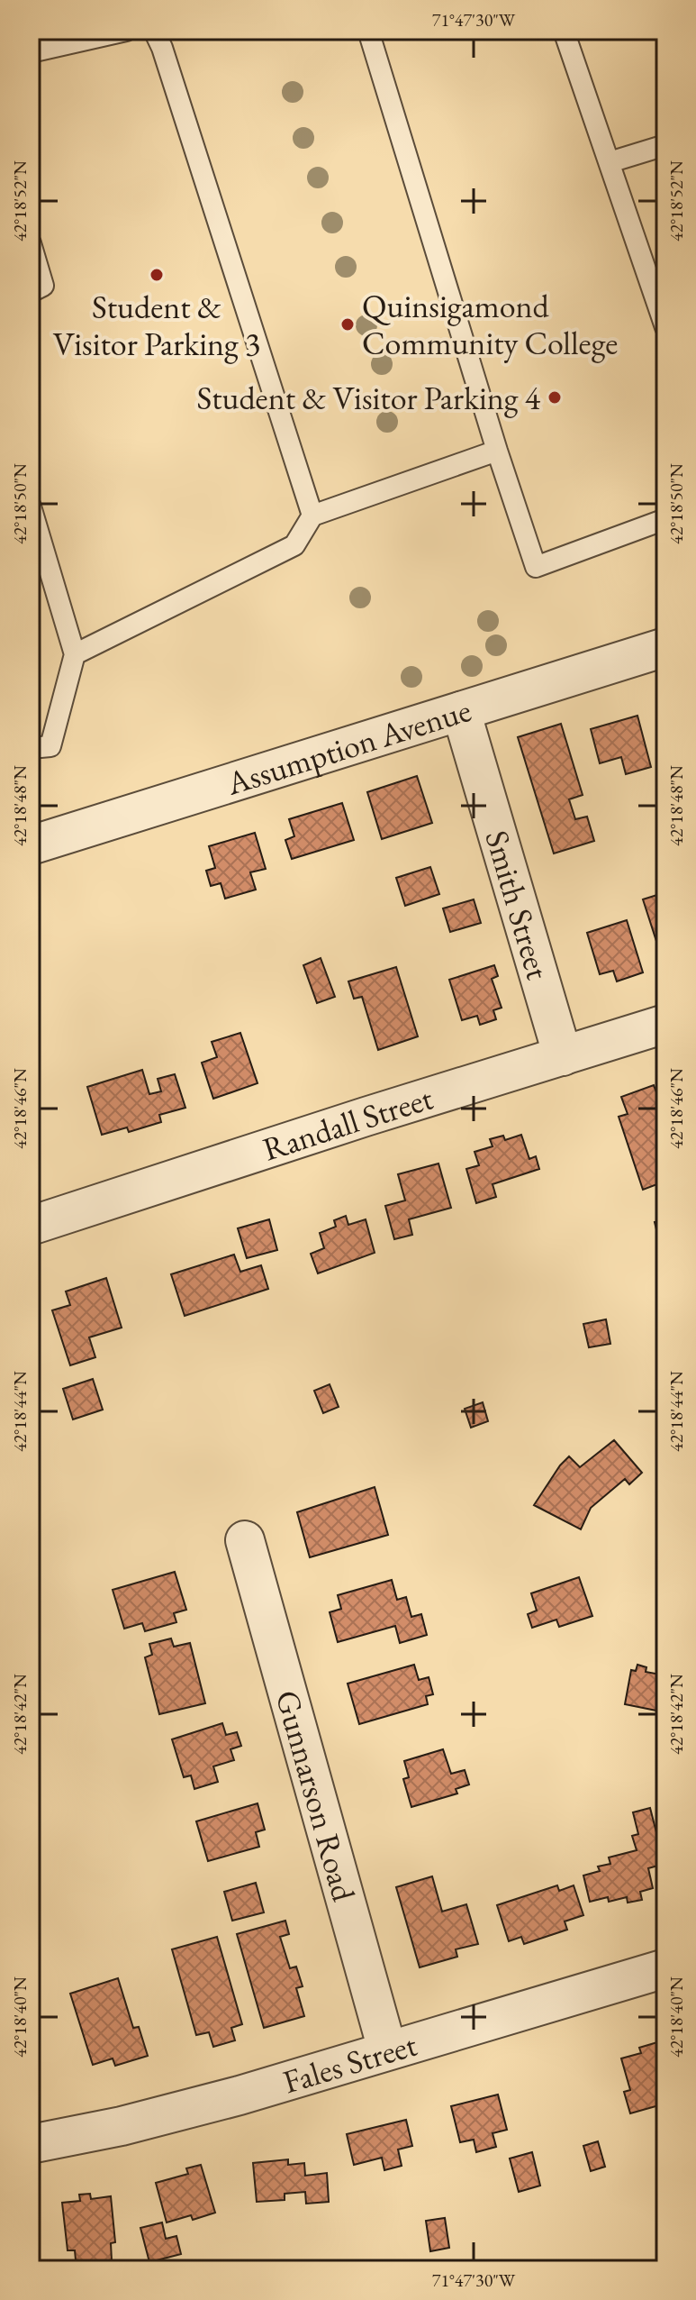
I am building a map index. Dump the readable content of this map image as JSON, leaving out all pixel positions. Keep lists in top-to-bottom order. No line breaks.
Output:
{"streets":{"street":["Assumption Avenue","Smith Street","Randall Street","Gunnarson Road","Fales Street"]},"crossings":[["Assumption Avenue","Smith Street"],["Smith Street","Randall Street"],["Gunnarson Road","Fales Street"]],"places":["Student & Visitor Parking 3","Quinsigamond Community College","Student & Visitor Parking 4"],"coordinates":["71°47'30\"W","42°18'52\"N","42°18'50\"N","42°18'48\"N","42°18'46\"N","42°18'44\"N","42°18'42\"N","42°18'40\"N"]}
